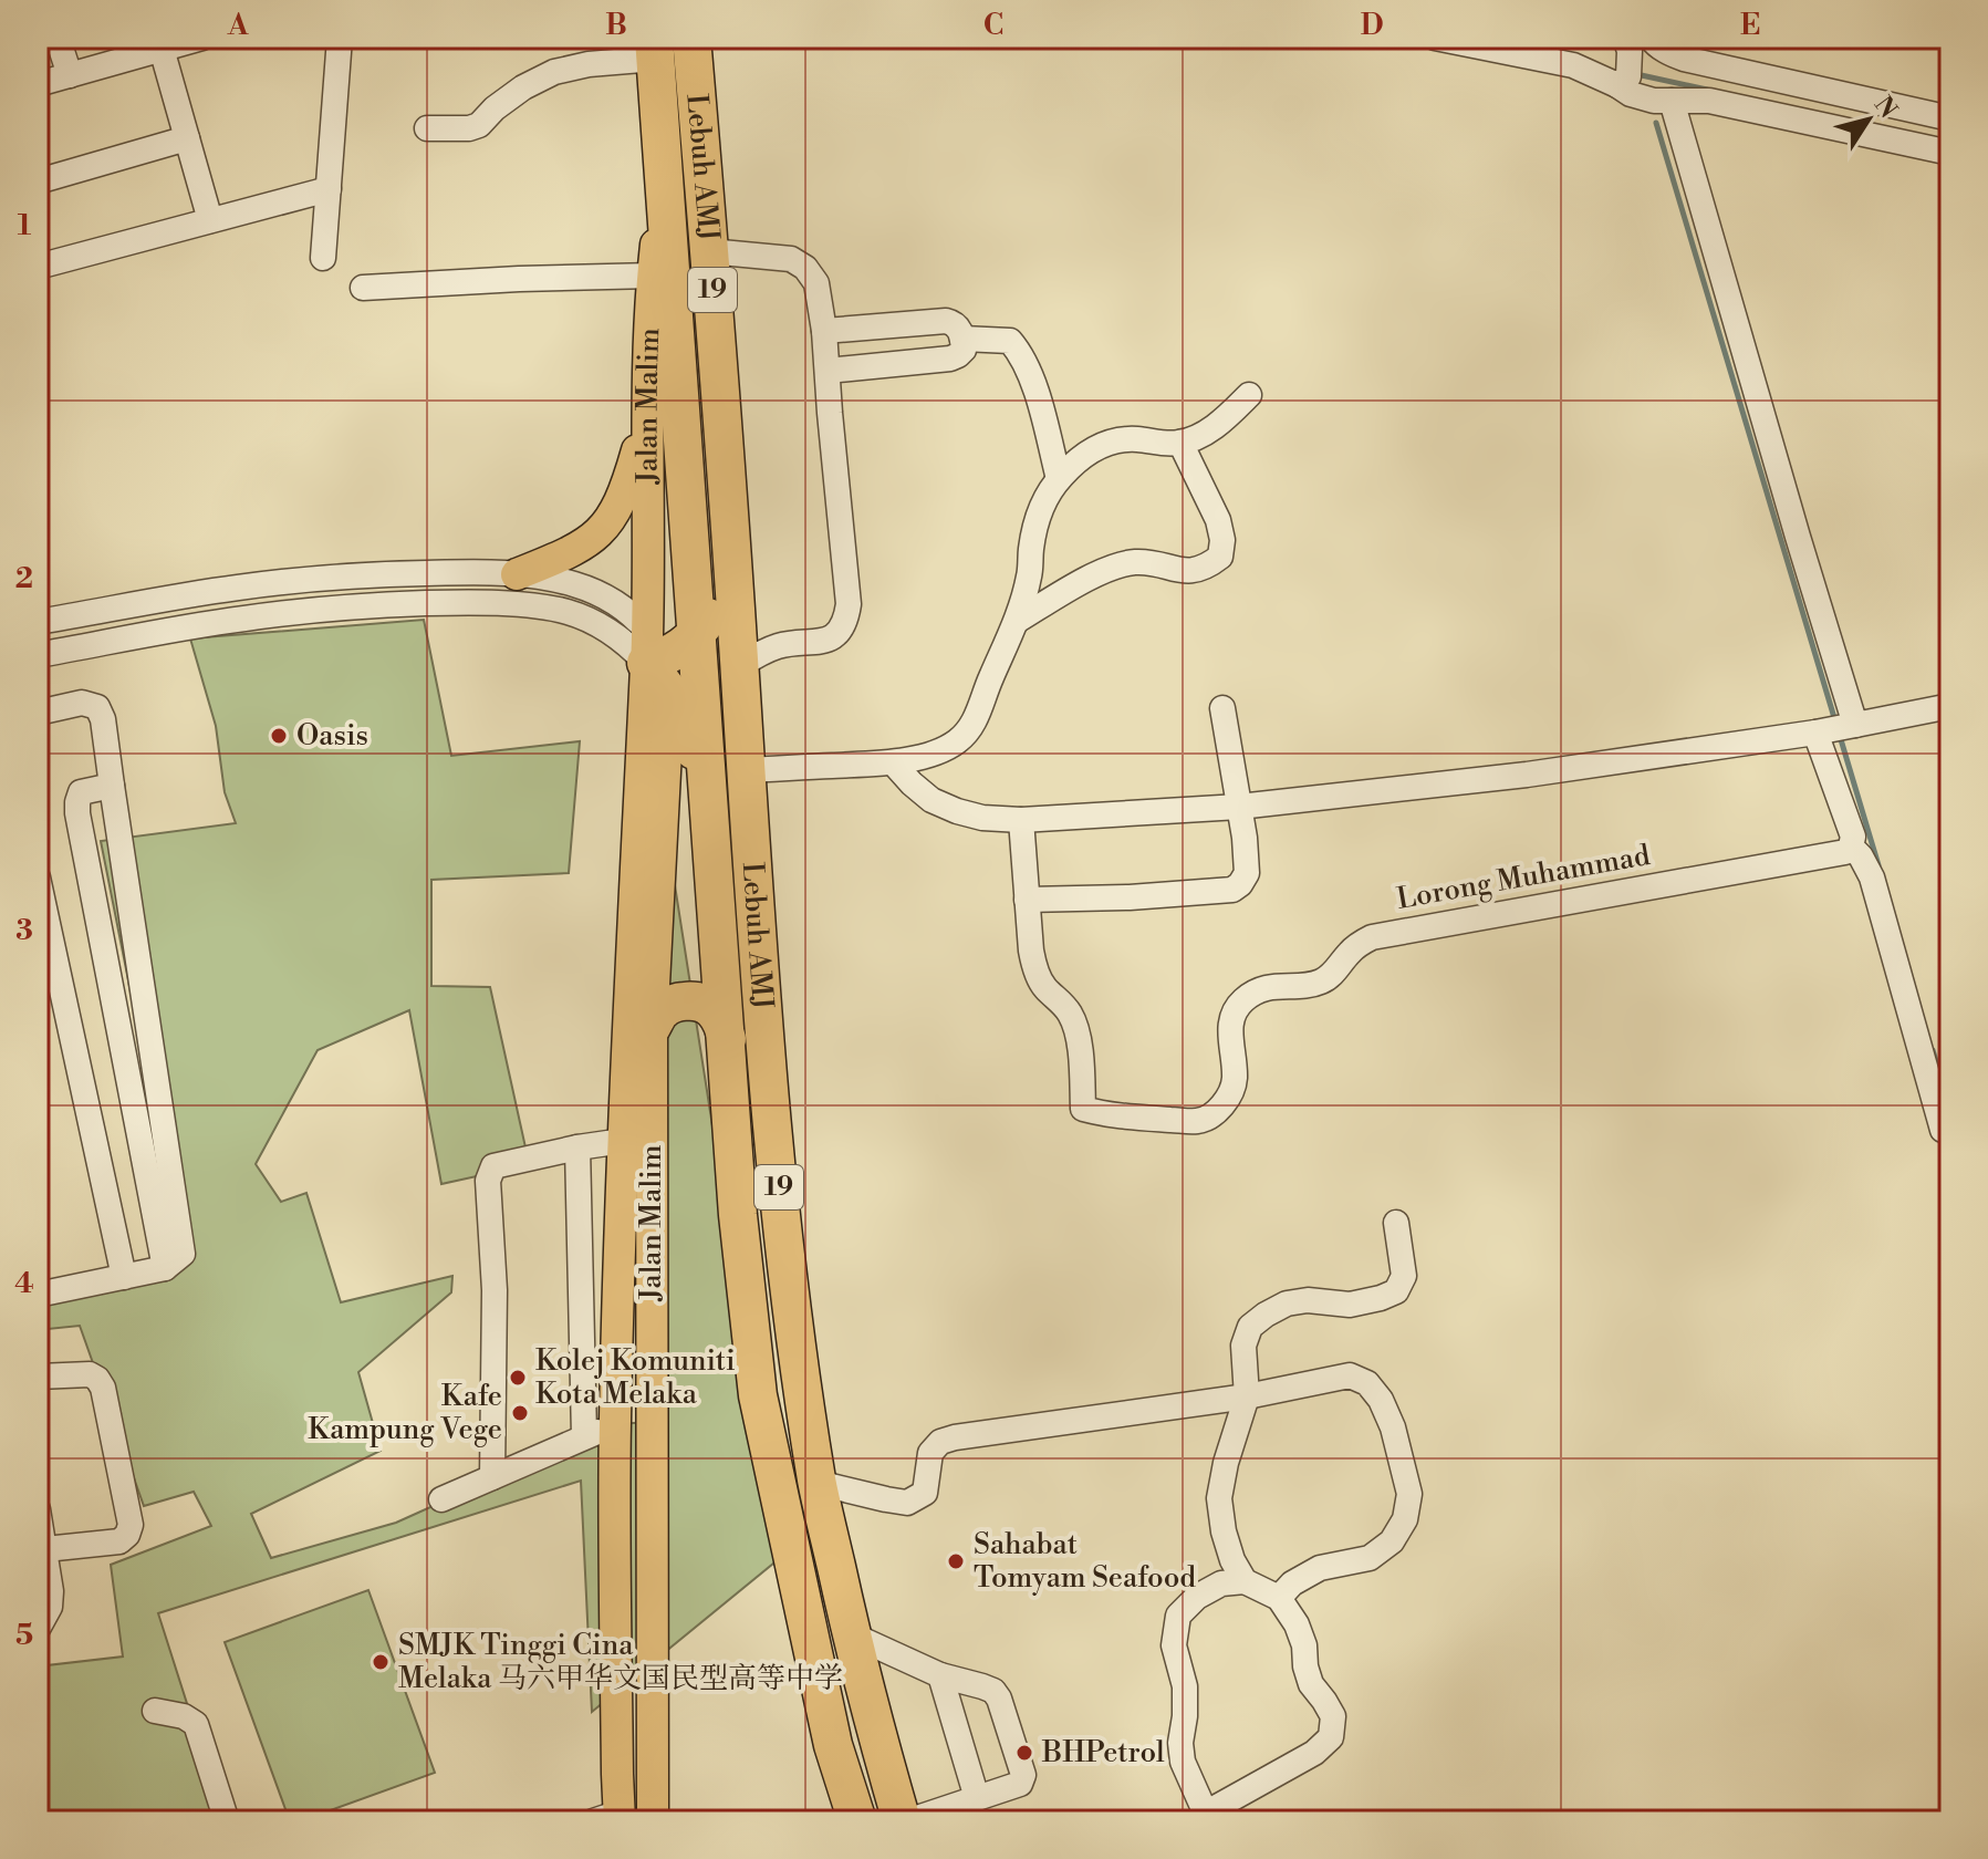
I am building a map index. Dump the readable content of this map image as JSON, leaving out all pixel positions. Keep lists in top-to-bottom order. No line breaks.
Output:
{"streets":{"highway":["Lebuh AMJ","19"],"main road":["Jalan Malim"],"street":["Lorong Muhammad"]},"crossings":[["Lebuh AMJ","Jalan Malim"]],"places":["Oasis","Kolej Komuniti Kota Melaka","Kafe Kampung Vege","Sahabat Tomyam Seafood","SMJK Tinggi Cina Melaka 马六甲华文国民型高等中学","BHPetrol"],"north":"top right","grid":{"columns":["A","B","C","D","E"],"rows":["1","2","3","4","5"]}}
